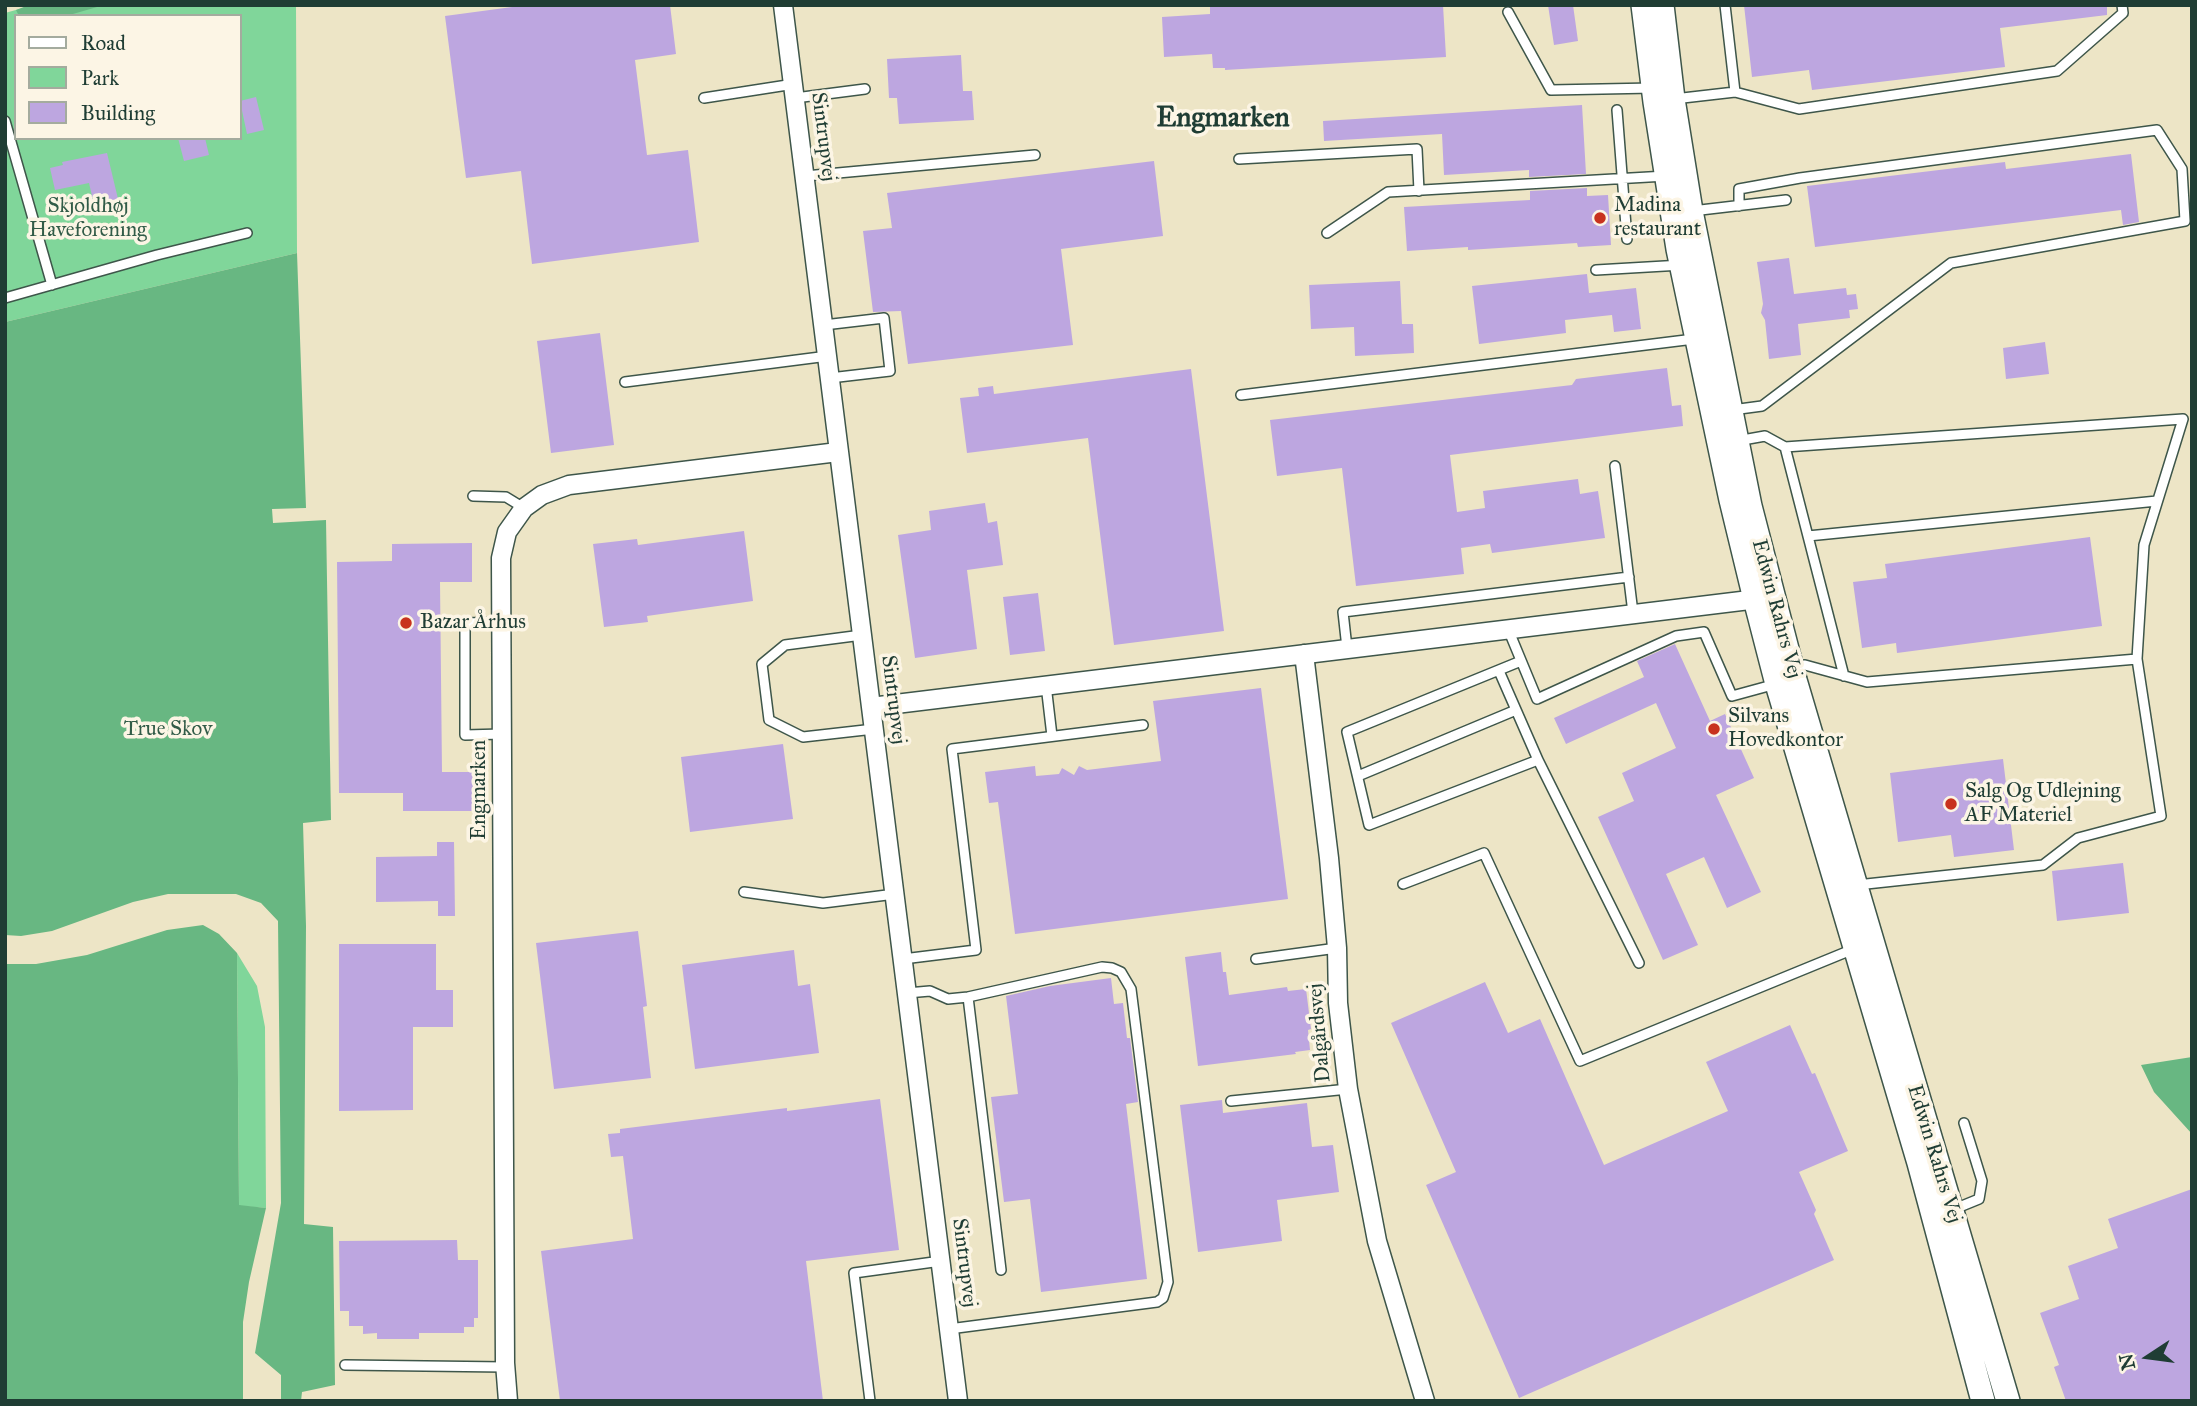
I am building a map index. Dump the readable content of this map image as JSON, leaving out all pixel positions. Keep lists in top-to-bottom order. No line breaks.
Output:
{"streets":{"street":["Sintrupvej","Edwin Rahrs Vej","Engmarken","Dalgårdsvej"]},"crossings":[["Sintrupvej","Engmarken"]],"districts":["Engmarken"],"parks":["Skjoldhøj Haveforening","True Skov"],"places":["Madina restaurant","Bazar Århus","Silvans Hovedkontor","Salg Og Udlejning AF Materiel"],"legend":["Road","Park","Building"],"north":"left"}
